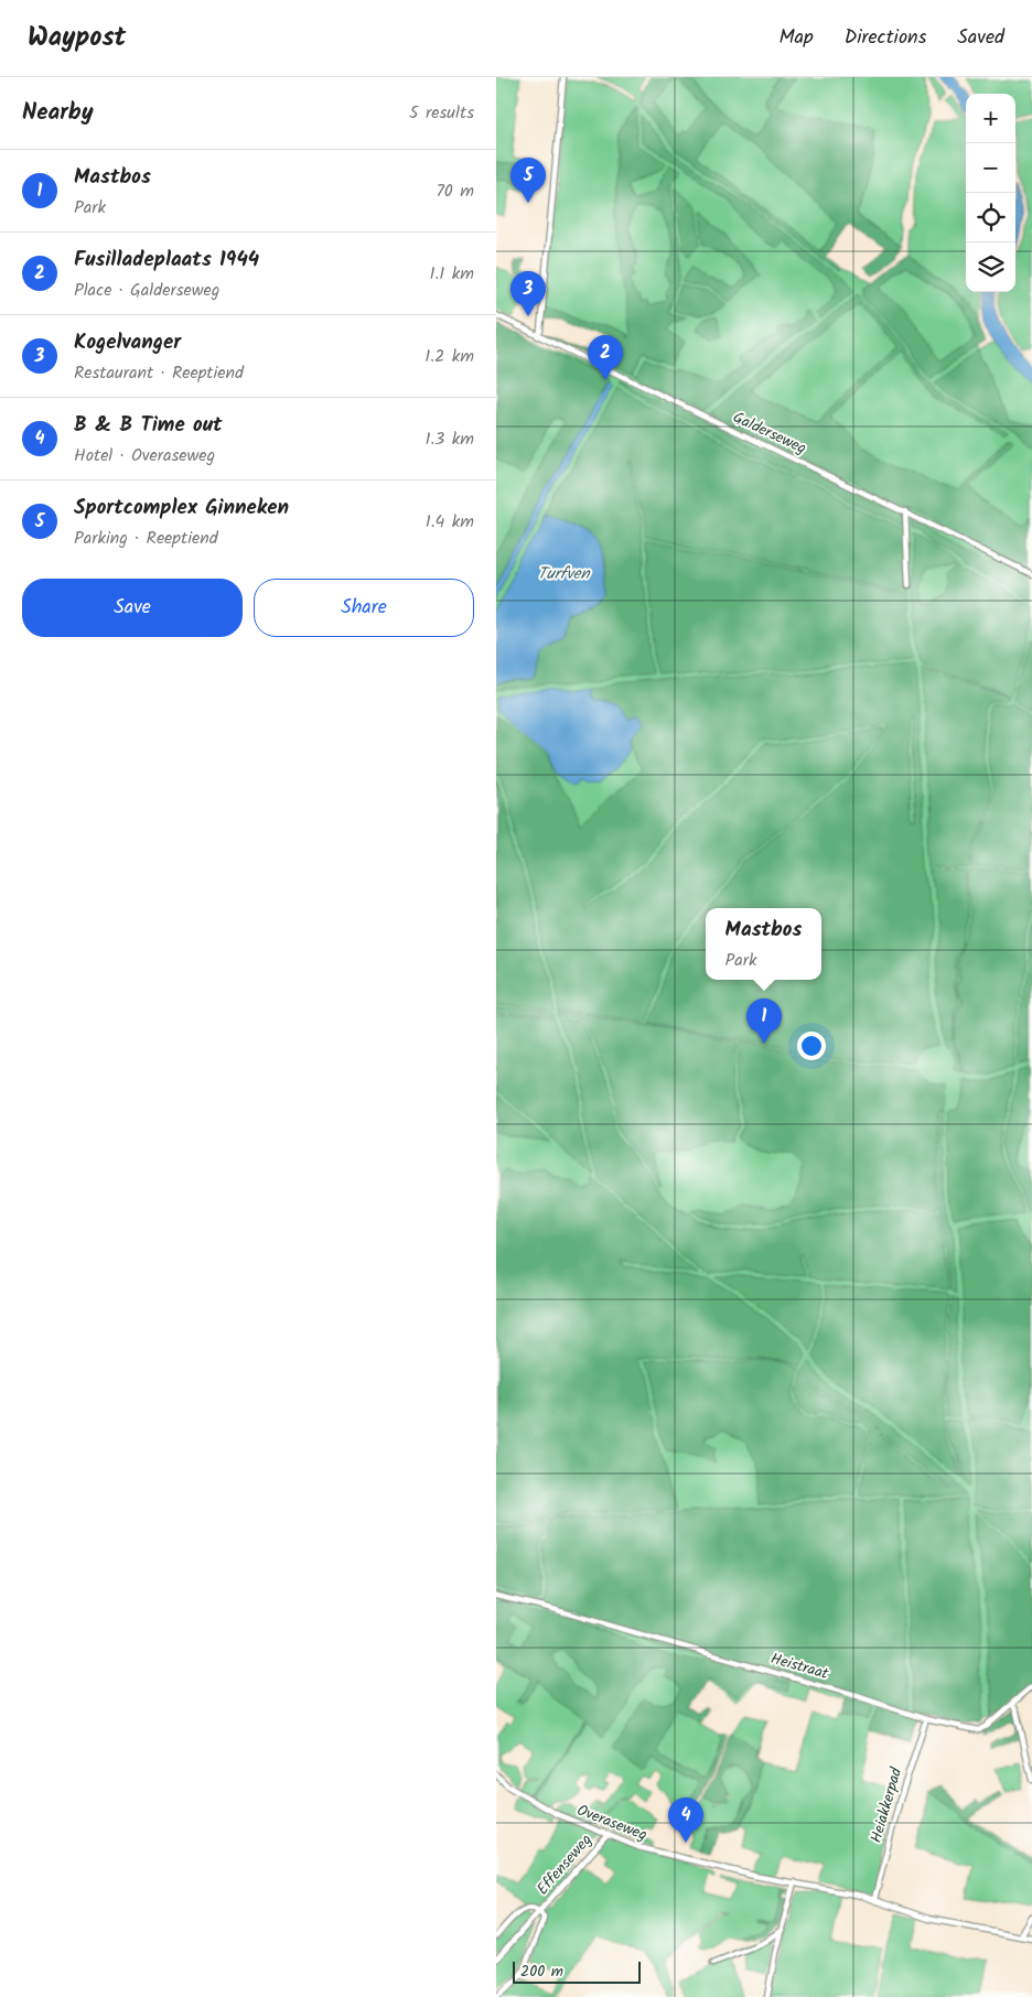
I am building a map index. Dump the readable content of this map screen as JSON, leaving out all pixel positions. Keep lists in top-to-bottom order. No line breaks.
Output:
{"streets":{"street":["Galderseweg","Heistraat","Heiakkerpad","Overaseweg","Effenseweg"]},"crossings":[["Heistraat","Heiakkerpad"],["Heiakkerpad","Overaseweg"],["Overaseweg","Effenseweg"]],"water":["Turfven"],"scale_bar":"200 m","page":{"header":"Waypost","nav":["Map","Directions","Saved"],"heading":["Nearby","5 results"],"map_buttons":["+","−"],"list":[{"mark":"1","name":"Mastbos","note":"Park","value":"70 m"},{"mark":"2","name":"Fusilladeplaats 1944","note":"Place · Galderseweg","value":"1.1 km"},{"mark":"3","name":"Kogelvanger","note":"Restaurant · Reeptiend","value":"1.2 km"},{"mark":"4","name":"B & B Time out","note":"Hotel · Overaseweg","value":"1.3 km"},{"mark":"5","name":"Sportcomplex Ginneken","note":"Parking · Reeptiend","value":"1.4 km"}],"pins":["5","3","2","1","4"],"buttons":["Save","Share"],"popup":["Mastbos","Park"],"scale":"200 m"}}
